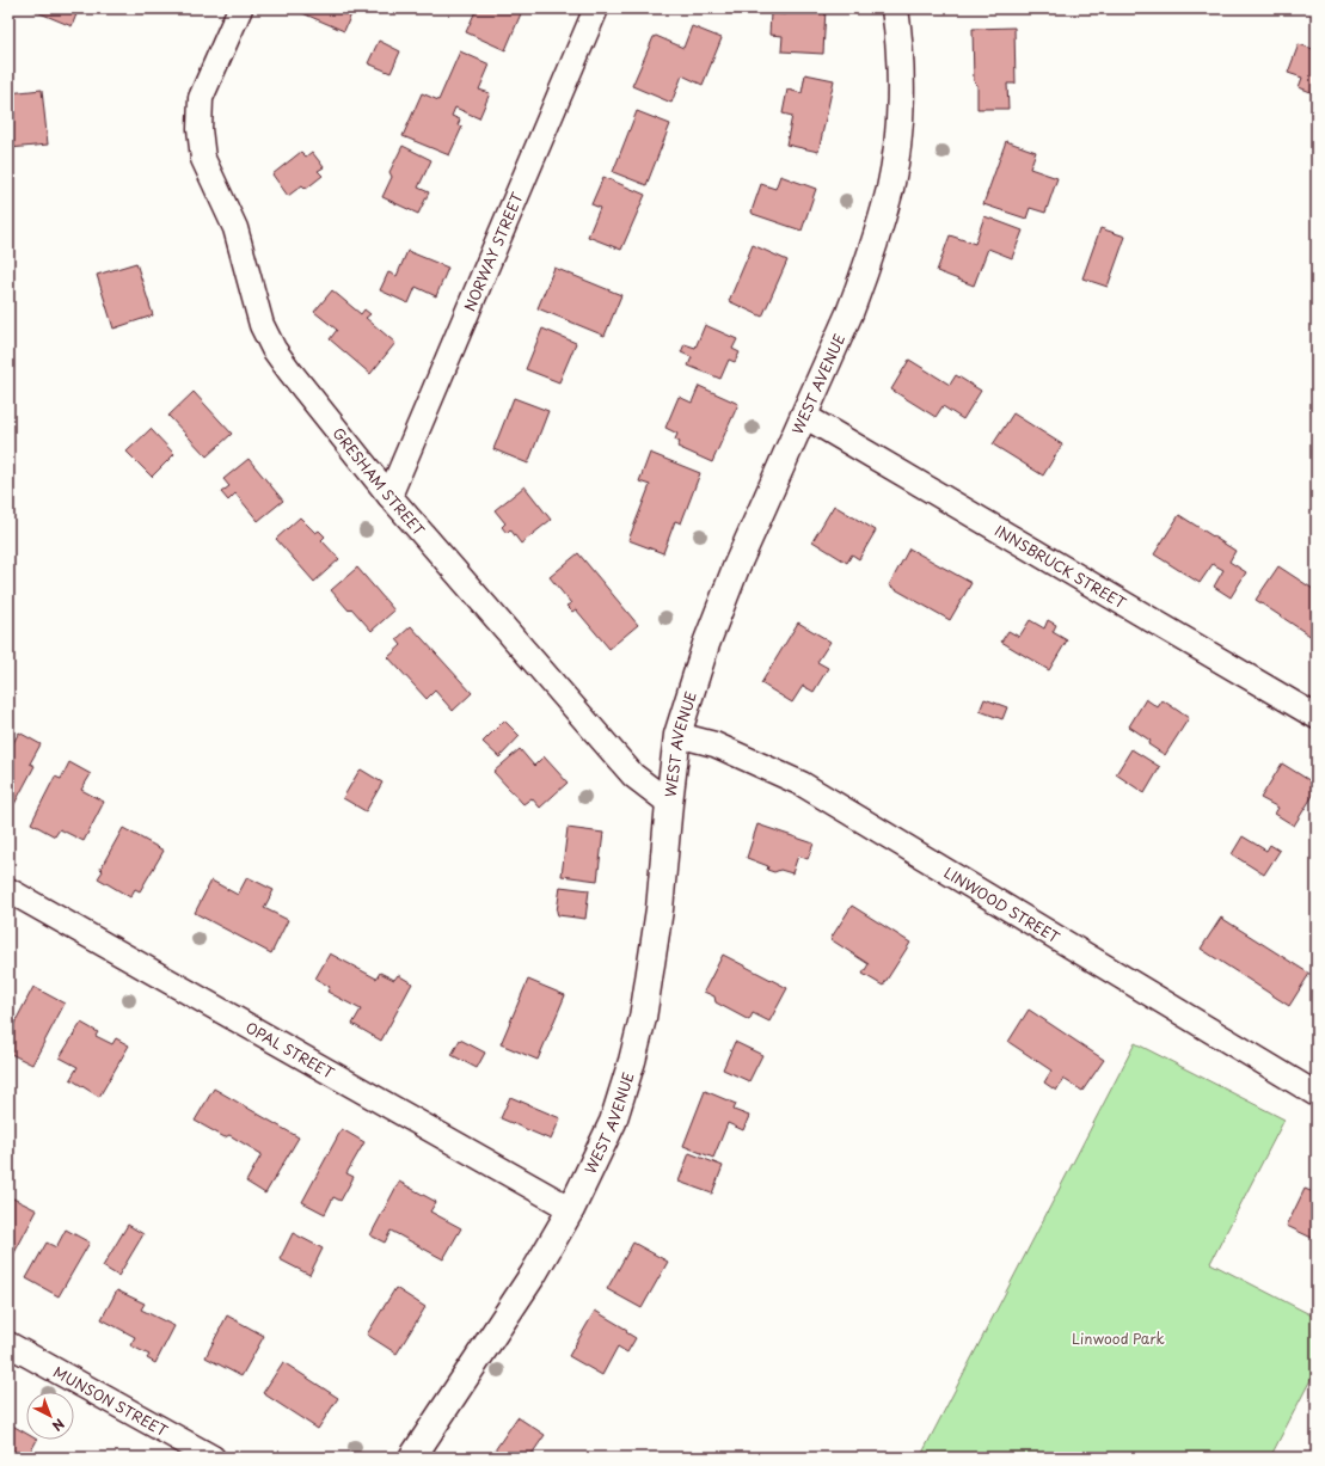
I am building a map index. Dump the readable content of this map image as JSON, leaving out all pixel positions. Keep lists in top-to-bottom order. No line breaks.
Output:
{"streets":{"street":["NORWAY STREET","WEST AVENUE","GRESHAM STREET","INNSBRUCK STREET","LINWOOD STREET","OPAL STREET","MUNSON STREET"]},"crossings":[["NORWAY STREET","GRESHAM STREET"],["WEST AVENUE","GRESHAM STREET"],["WEST AVENUE","INNSBRUCK STREET"],["WEST AVENUE","LINWOOD STREET"],["WEST AVENUE","OPAL STREET"]],"parks":["Linwood Park"],"north":"bottom right"}
